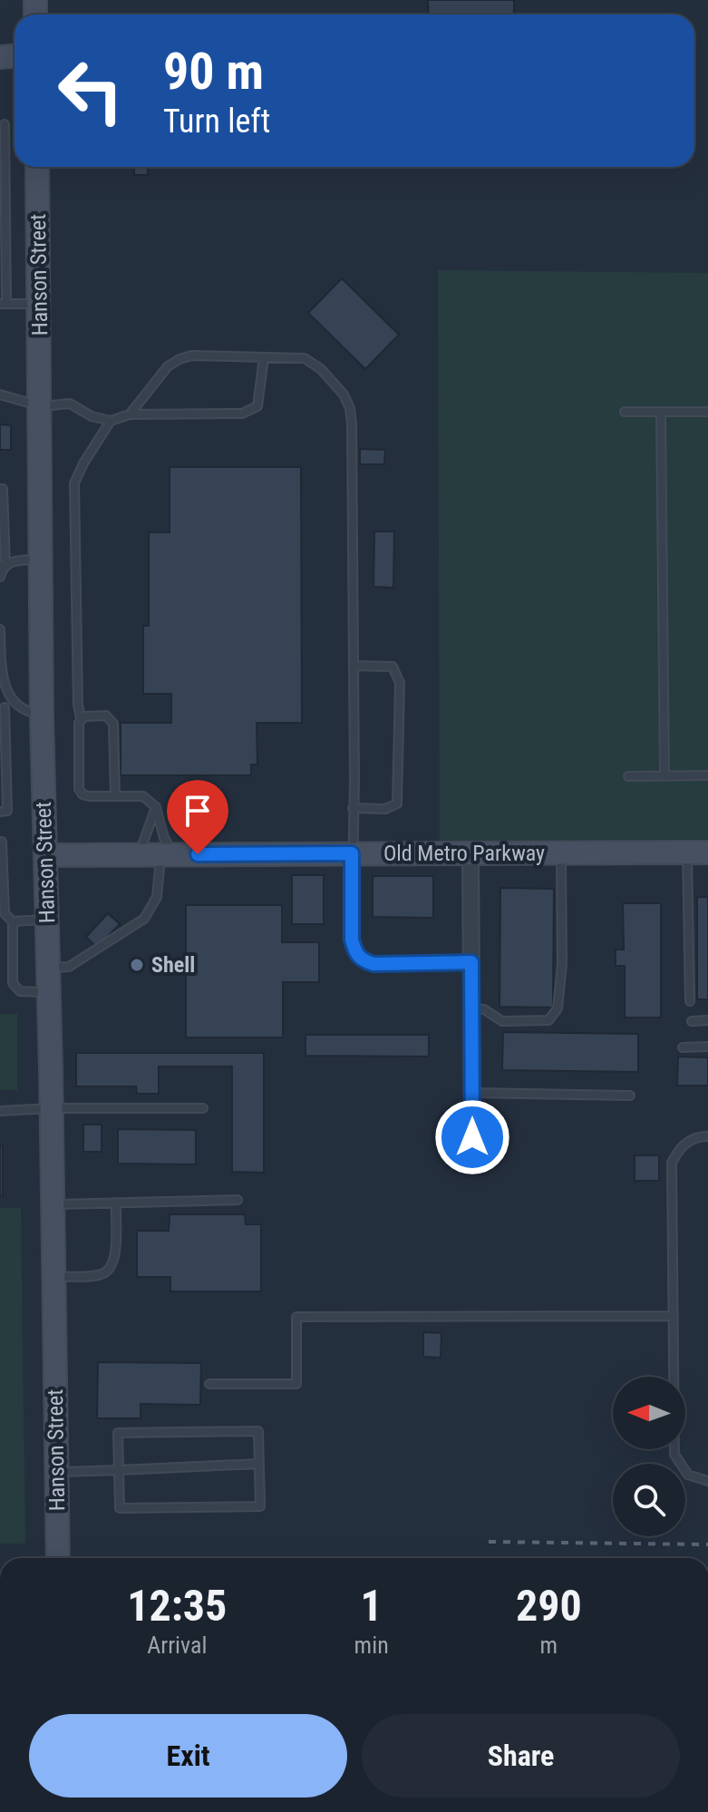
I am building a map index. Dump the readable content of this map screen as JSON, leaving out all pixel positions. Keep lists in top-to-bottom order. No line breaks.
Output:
{"streets":{"street":["Hanson Street","Old Metro Parkway"]},"crossings":[["Hanson Street","Old Metro Parkway"]],"places":["Shell"],"north":"left","page":{"turn":["90 m","Turn left"],"eta":["12:35","Arrival","1","min","290","m"],"buttons":["Exit","Share"]}}
